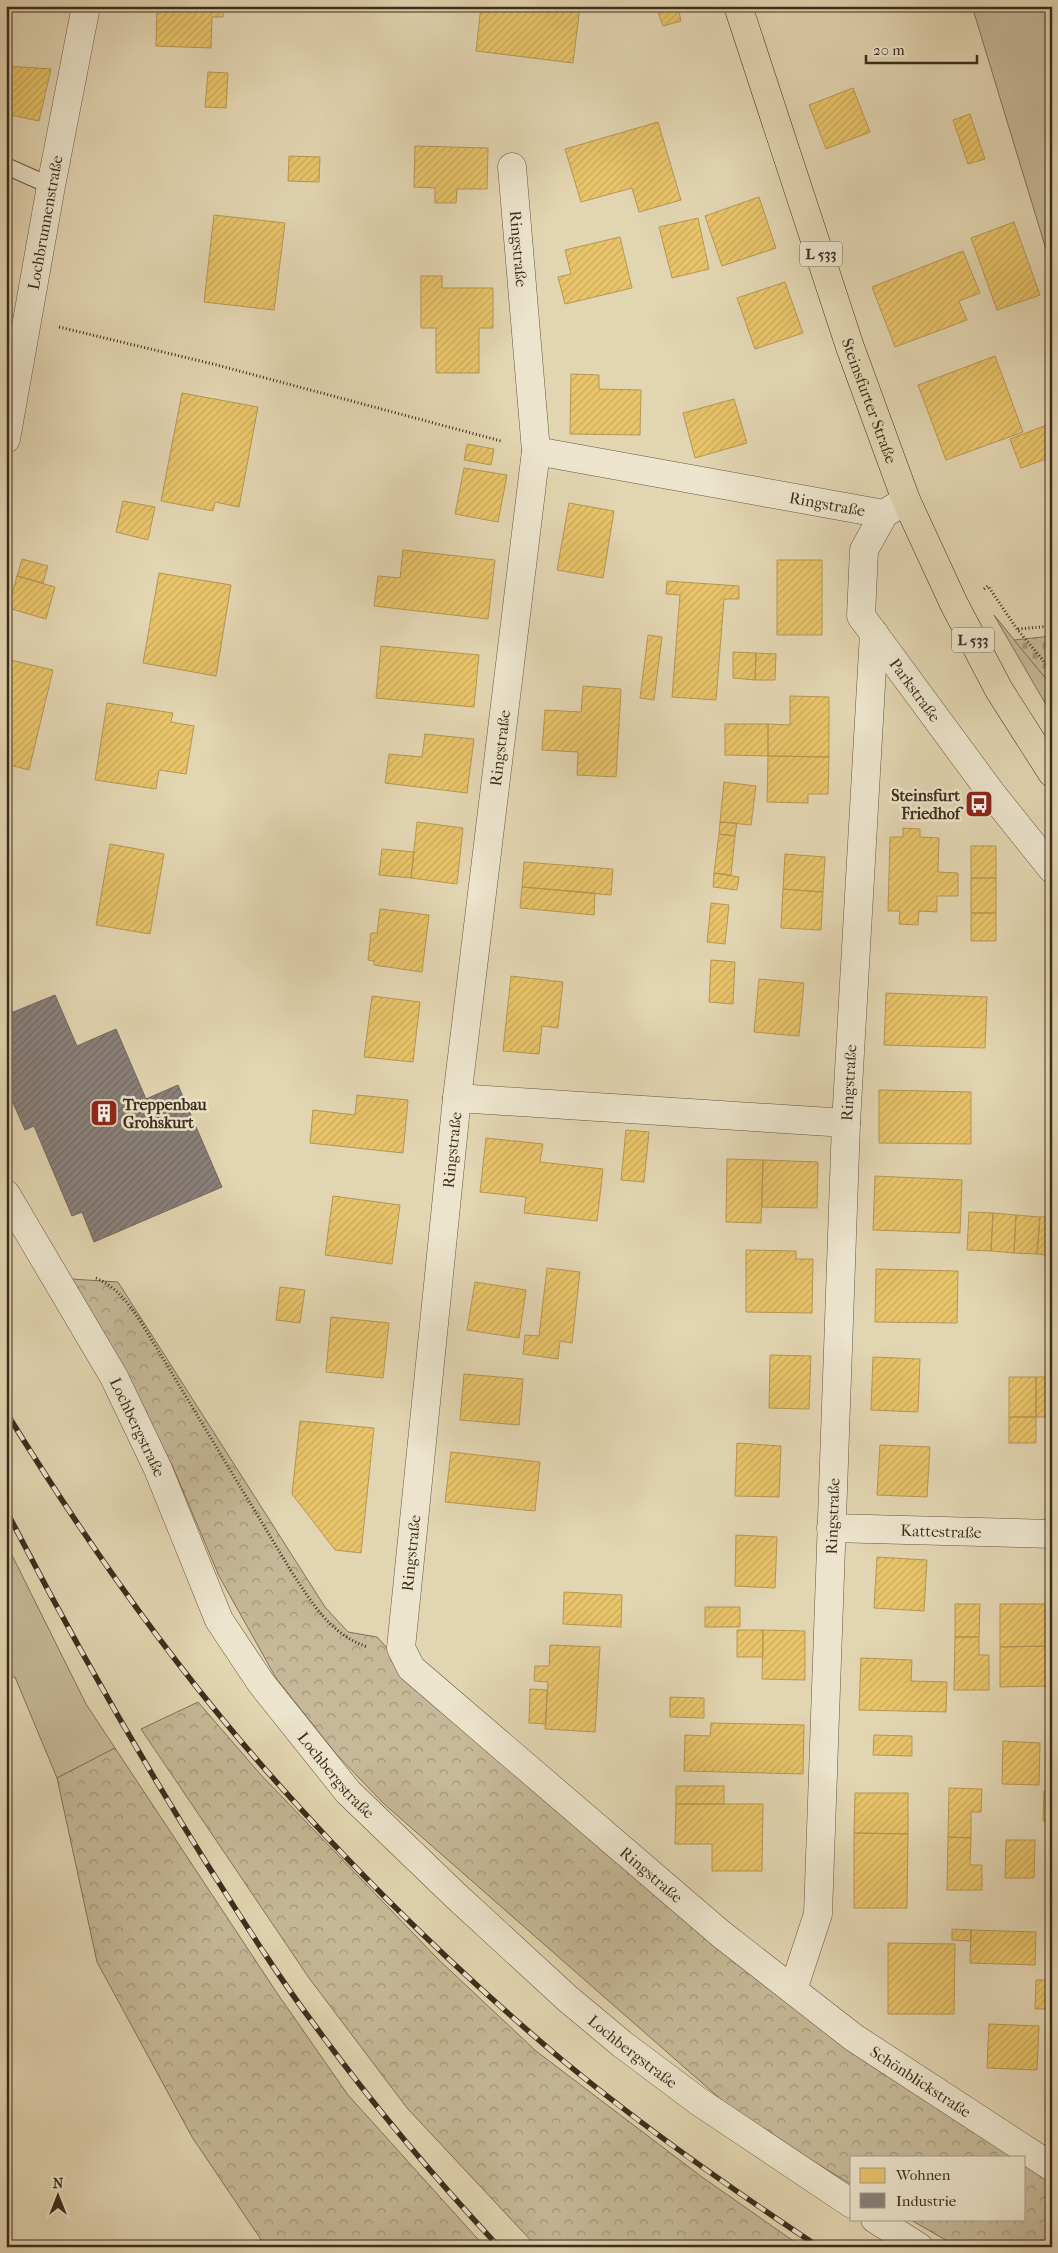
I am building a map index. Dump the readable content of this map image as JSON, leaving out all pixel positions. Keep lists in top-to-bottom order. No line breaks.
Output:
{"streets":{"main road":["L 533","Steinsfurter Straße"],"street":["Lochbrunnenstraße","Ringstraße","Parkstraße","Lochbergstraße","Kattestraße","Schönblickstraße"]},"crossings":[["Ringstraße","Steinsfurter Straße"],["Ringstraße","Parkstraße"],["Ringstraße","Kattestraße"],["Ringstraße","Schönblickstraße"],["Steinsfurter Straße","Parkstraße"]],"places":{"bus stop":["Steinsfurt Friedhof"],"building":["Treppenbau Grohskurt"]},"legend":["Wohnen","Industrie"],"scale_bar":"20 m","north":"top"}
